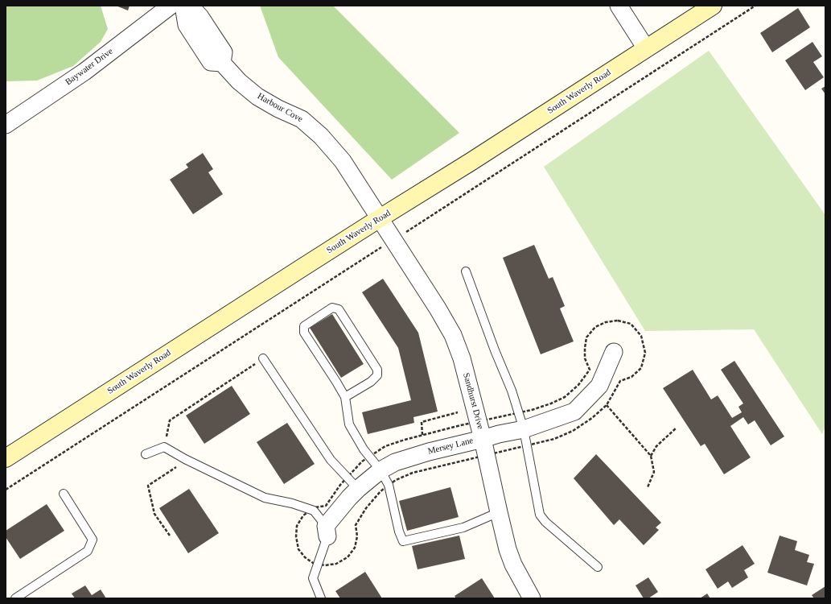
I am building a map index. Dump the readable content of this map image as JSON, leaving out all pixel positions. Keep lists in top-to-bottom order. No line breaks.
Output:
{"streets":{"main road":["South Waverly Road"],"street":["Baywater Drive","Harbour Cove","Sandhurst Drive","Mersey Lane"]},"crossings":[["South Waverly Road","Harbour Cove"],["South Waverly Road","Sandhurst Drive"],["Harbour Cove","Sandhurst Drive"],["Sandhurst Drive","Mersey Lane"]]}
